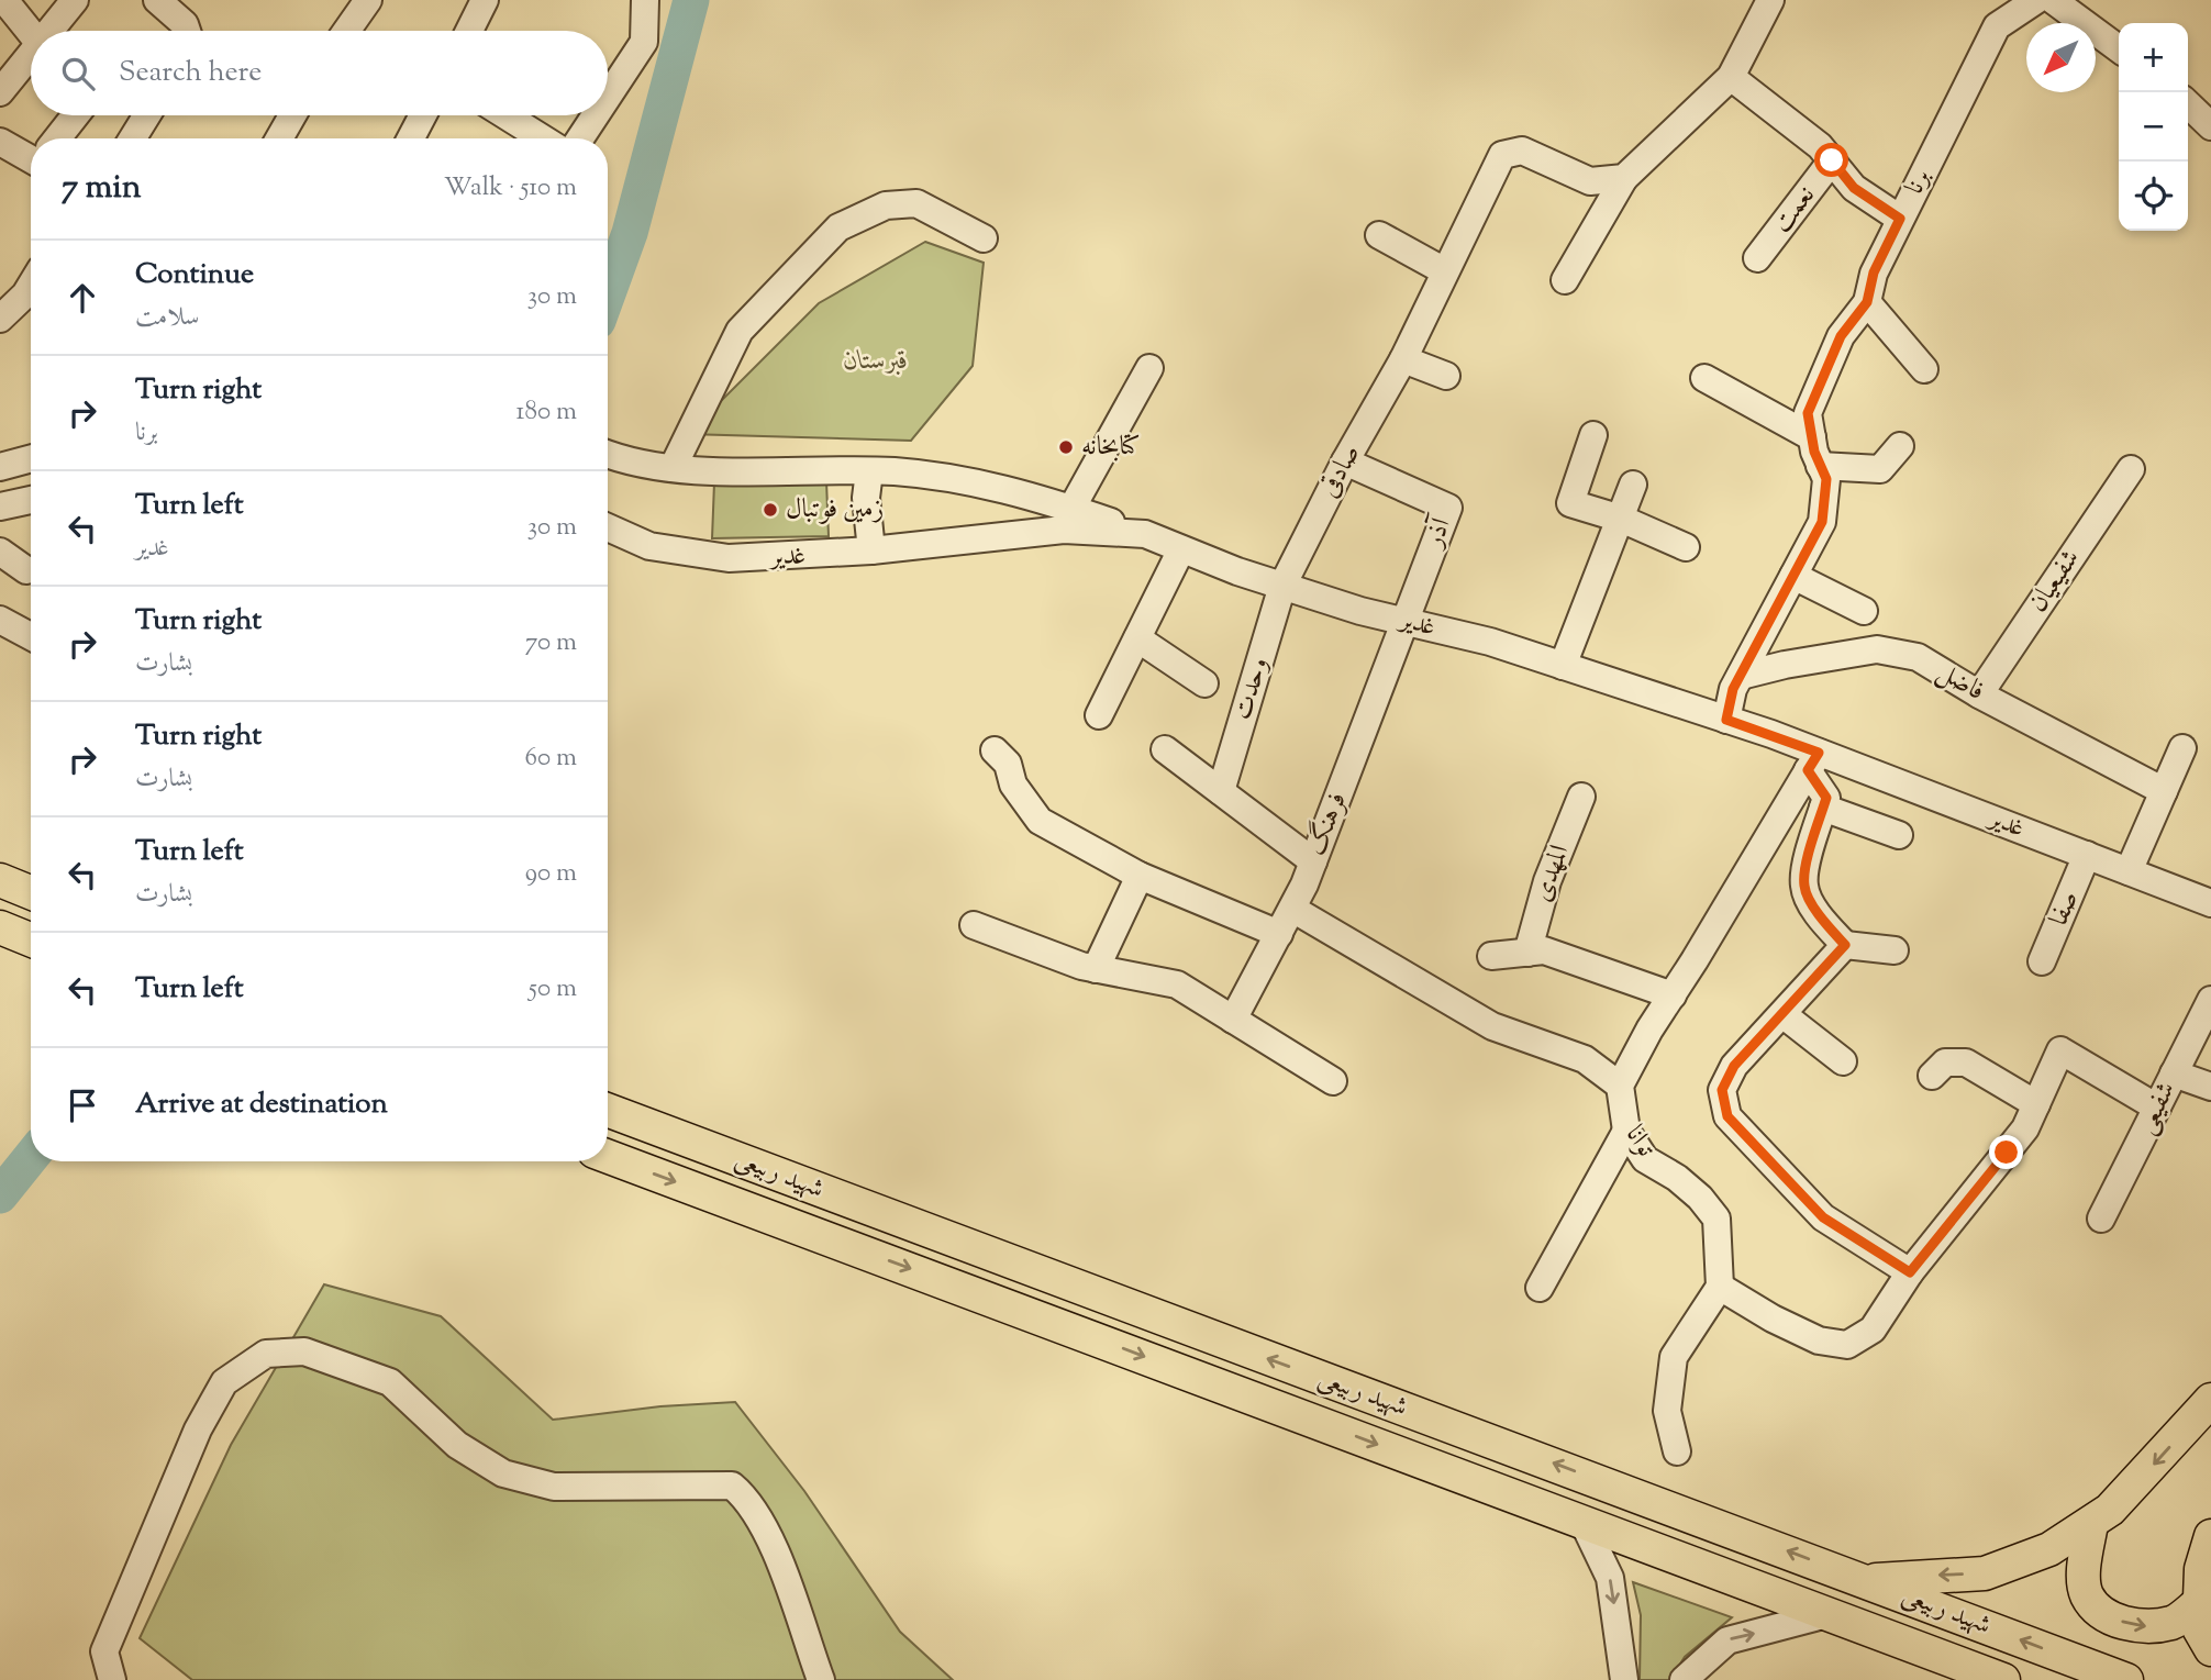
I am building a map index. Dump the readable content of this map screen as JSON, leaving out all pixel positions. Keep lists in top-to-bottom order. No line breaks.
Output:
{"streets":{"main road":["شهید ربیعی"],"street":["برنا","نعمت","صادقی","آذر","غدیر","شفیعیان","فاضل","وحدت","فرهنگ","المهدی","صفا","شفیعی","توانا"]},"crossings":[["برنا","غدیر"],["برنا","فاضل"],["صادقی","آذر"],["صادقی","غدیر"],["صادقی","وحدت"],["آذر","غدیر"],["آذر","فرهنگ"],["غدیر","وحدت"],["غدیر","فرهنگ"],["غدیر","صفا"],["شفیعیان","فاضل"]],"parks":["قبرستان"],"places":["کتابخانه","زمین فوتبال"],"north":"bottom left","page":{"map_buttons":["+","−"],"search":"Search here","heading":["7 min","Walk · 510 m"],"list":[["Continue","سلامت","30 m"],["Turn right","برنا","180 m"],["Turn left","غدیر","30 m"],["Turn right","بشارت","70 m"],["Turn right","بشارت","60 m"],["Turn left","بشارت","90 m"],["Turn left","50 m"],"Arrive at destination"]}}
